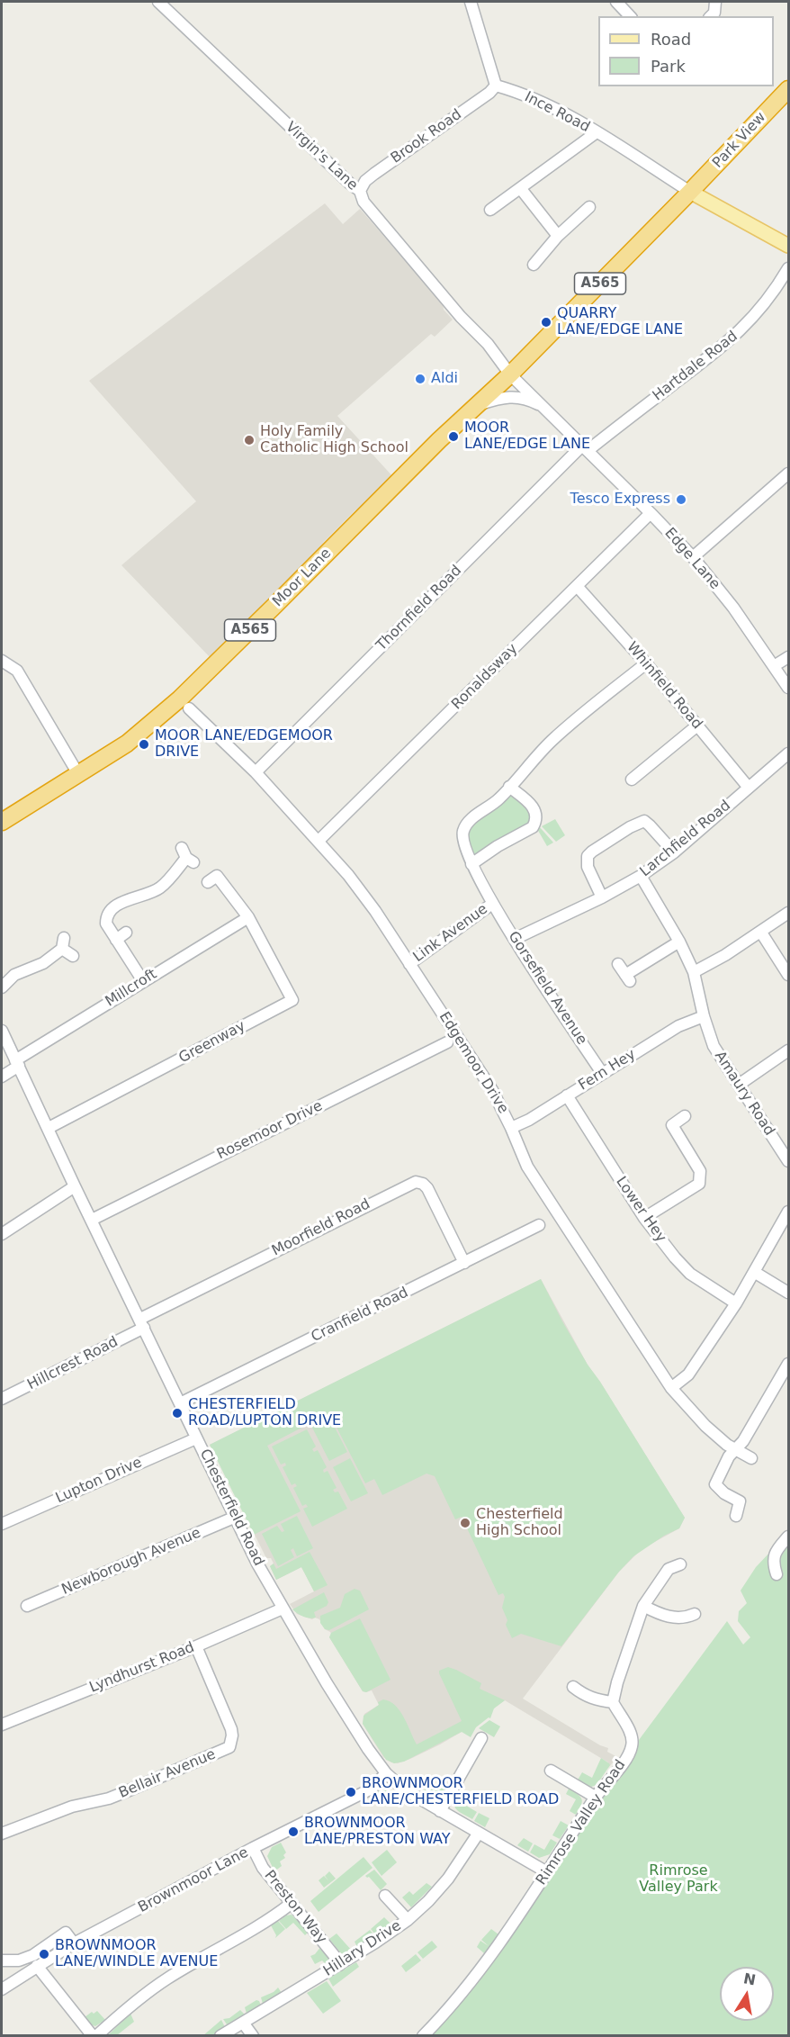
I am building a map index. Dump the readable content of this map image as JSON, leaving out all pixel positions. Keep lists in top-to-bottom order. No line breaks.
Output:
{"streets":{"highway":["Park View","A565","Moor Lane"],"street":["Ince Road","Brook Road","Virgin's Lane","Hartdale Road","Edge Lane","Thornfield Road","Ronaldsway","Whinfield Road","Larchfield Road","Link Avenue","Millcroft","Gorsefield Avenue","Greenway","Edgemoor Drive","Fern Hey","Amaury Road","Rosemoor Drive","Lower Hey","Moorfield Road","Cranfield Road","Hillcrest Road","Lupton Drive","Chesterfield Road","Newborough Avenue","Lyndhurst Road","Bellair Avenue","Rimrose Valley Road","Brownmoor Lane","Preston Way","Hillary Drive"]},"crossings":[["Ince Road","Brook Road"],["Ince Road","Park View"],["Ince Road","A565"],["Brook Road","Virgin's Lane"],["Park View","A565"],["Virgin's Lane","A565"],["Virgin's Lane","Edge Lane"],["Virgin's Lane","Moor Lane"],["A565","Edge Lane"],["A565","Moor Lane"],["Hartdale Road","Edge Lane"],["Hartdale Road","Thornfield Road"],["Edge Lane","Moor Lane"],["Edge Lane","Thornfield Road"],["Edge Lane","Ronaldsway"],["Thornfield Road","Edgemoor Drive"],["Ronaldsway","Whinfield Road"],["Ronaldsway","Edgemoor Drive"],["Whinfield Road","Larchfield Road"],["Whinfield Road","Gorsefield Avenue"],["Larchfield Road","Gorsefield Avenue"],["Larchfield Road","Amaury Road"],["Link Avenue","Gorsefield Avenue"],["Link Avenue","Edgemoor Drive"],["Millcroft","Greenway"],["Millcroft","Chesterfield Road"],["Gorsefield Avenue","Fern Hey"],["Greenway","Chesterfield Road"],["Edgemoor Drive","Fern Hey"],["Fern Hey","Amaury Road"],["Fern Hey","Lower Hey"],["Rosemoor Drive","Chesterfield Road"],["Moorfield Road","Cranfield Road"],["Moorfield Road","Hillcrest Road"],["Moorfield Road","Chesterfield Road"],["Cranfield Road","Chesterfield Road"],["Hillcrest Road","Chesterfield Road"],["Lupton Drive","Chesterfield Road"],["Chesterfield Road","Newborough Avenue"],["Chesterfield Road","Lyndhurst Road"],["Chesterfield Road","Rimrose Valley Road"],["Chesterfield Road","Brownmoor Lane"],["Chesterfield Road","Hillary Drive"],["Lyndhurst Road","Bellair Avenue"],["Brownmoor Lane","Preston Way"],["Preston Way","Hillary Drive"]],"parks":["Rimrose Valley Park"],"places":["QUARRY LANE/EDGE LANE","Aldi","MOOR LANE/EDGE LANE","Holy Family Catholic High School","Tesco Express","MOOR LANE/EDGEMOOR DRIVE","CHESTERFIELD ROAD/LUPTON DRIVE","Chesterfield High School","BROWNMOOR LANE/CHESTERFIELD ROAD","BROWNMOOR LANE/PRESTON WAY","BROWNMOOR LANE/WINDLE AVENUE"],"legend":["Road","Park"],"north":"top"}
